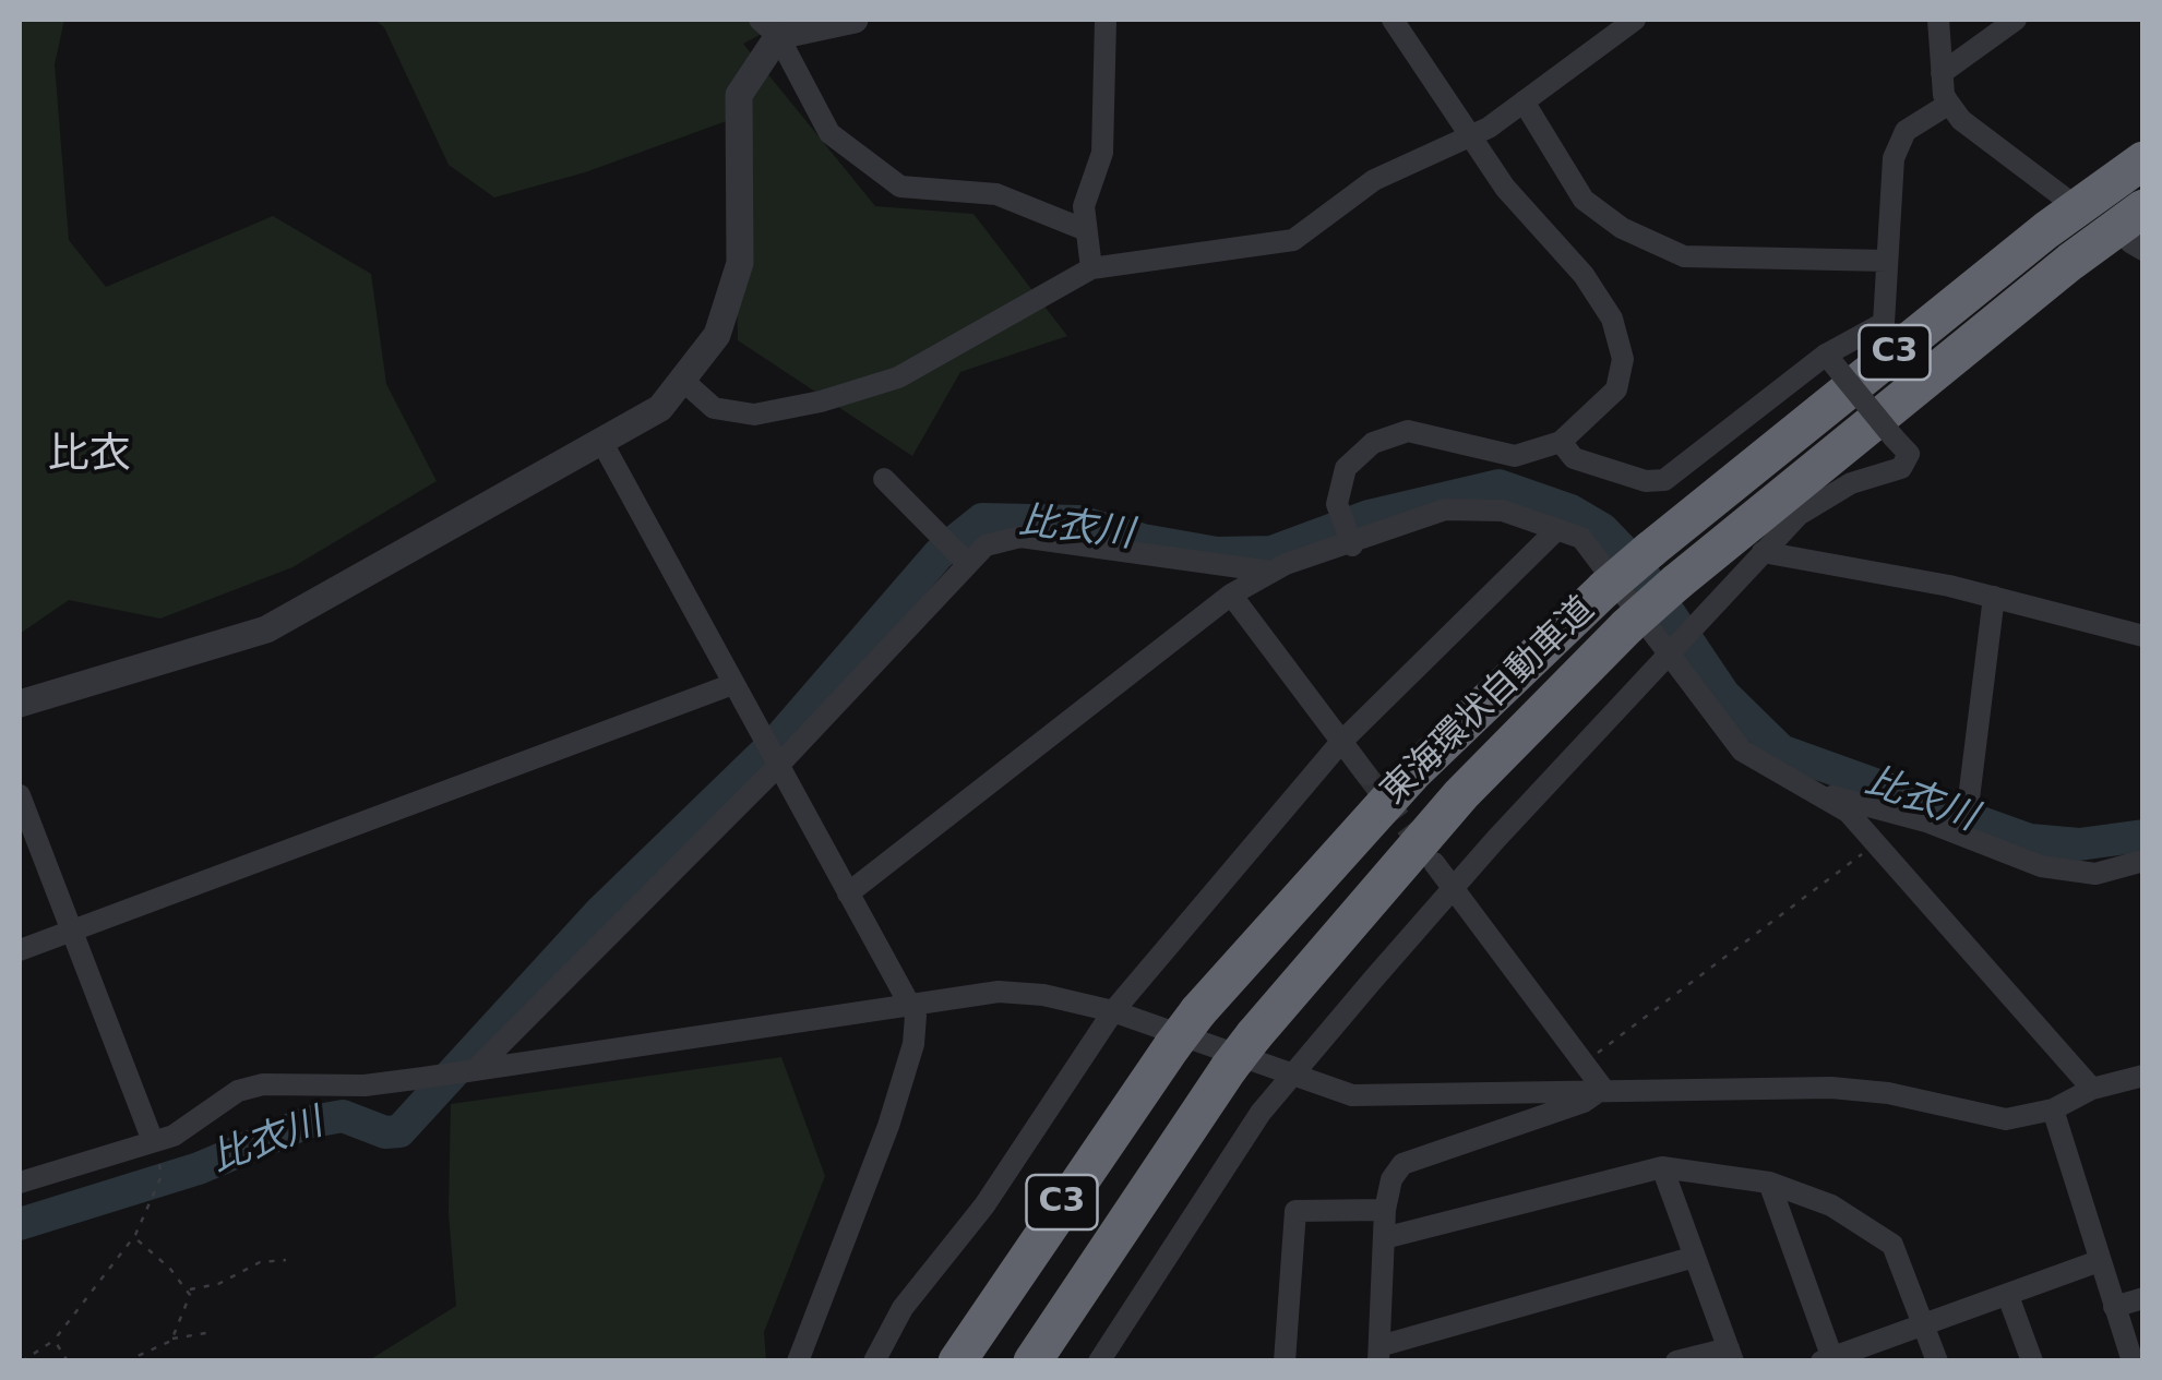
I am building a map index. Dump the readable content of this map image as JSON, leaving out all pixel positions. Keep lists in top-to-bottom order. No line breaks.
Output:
{"streets":{"highway":["C3","東海環状自動車道"]},"districts":["比衣"],"water":["比衣川"]}
